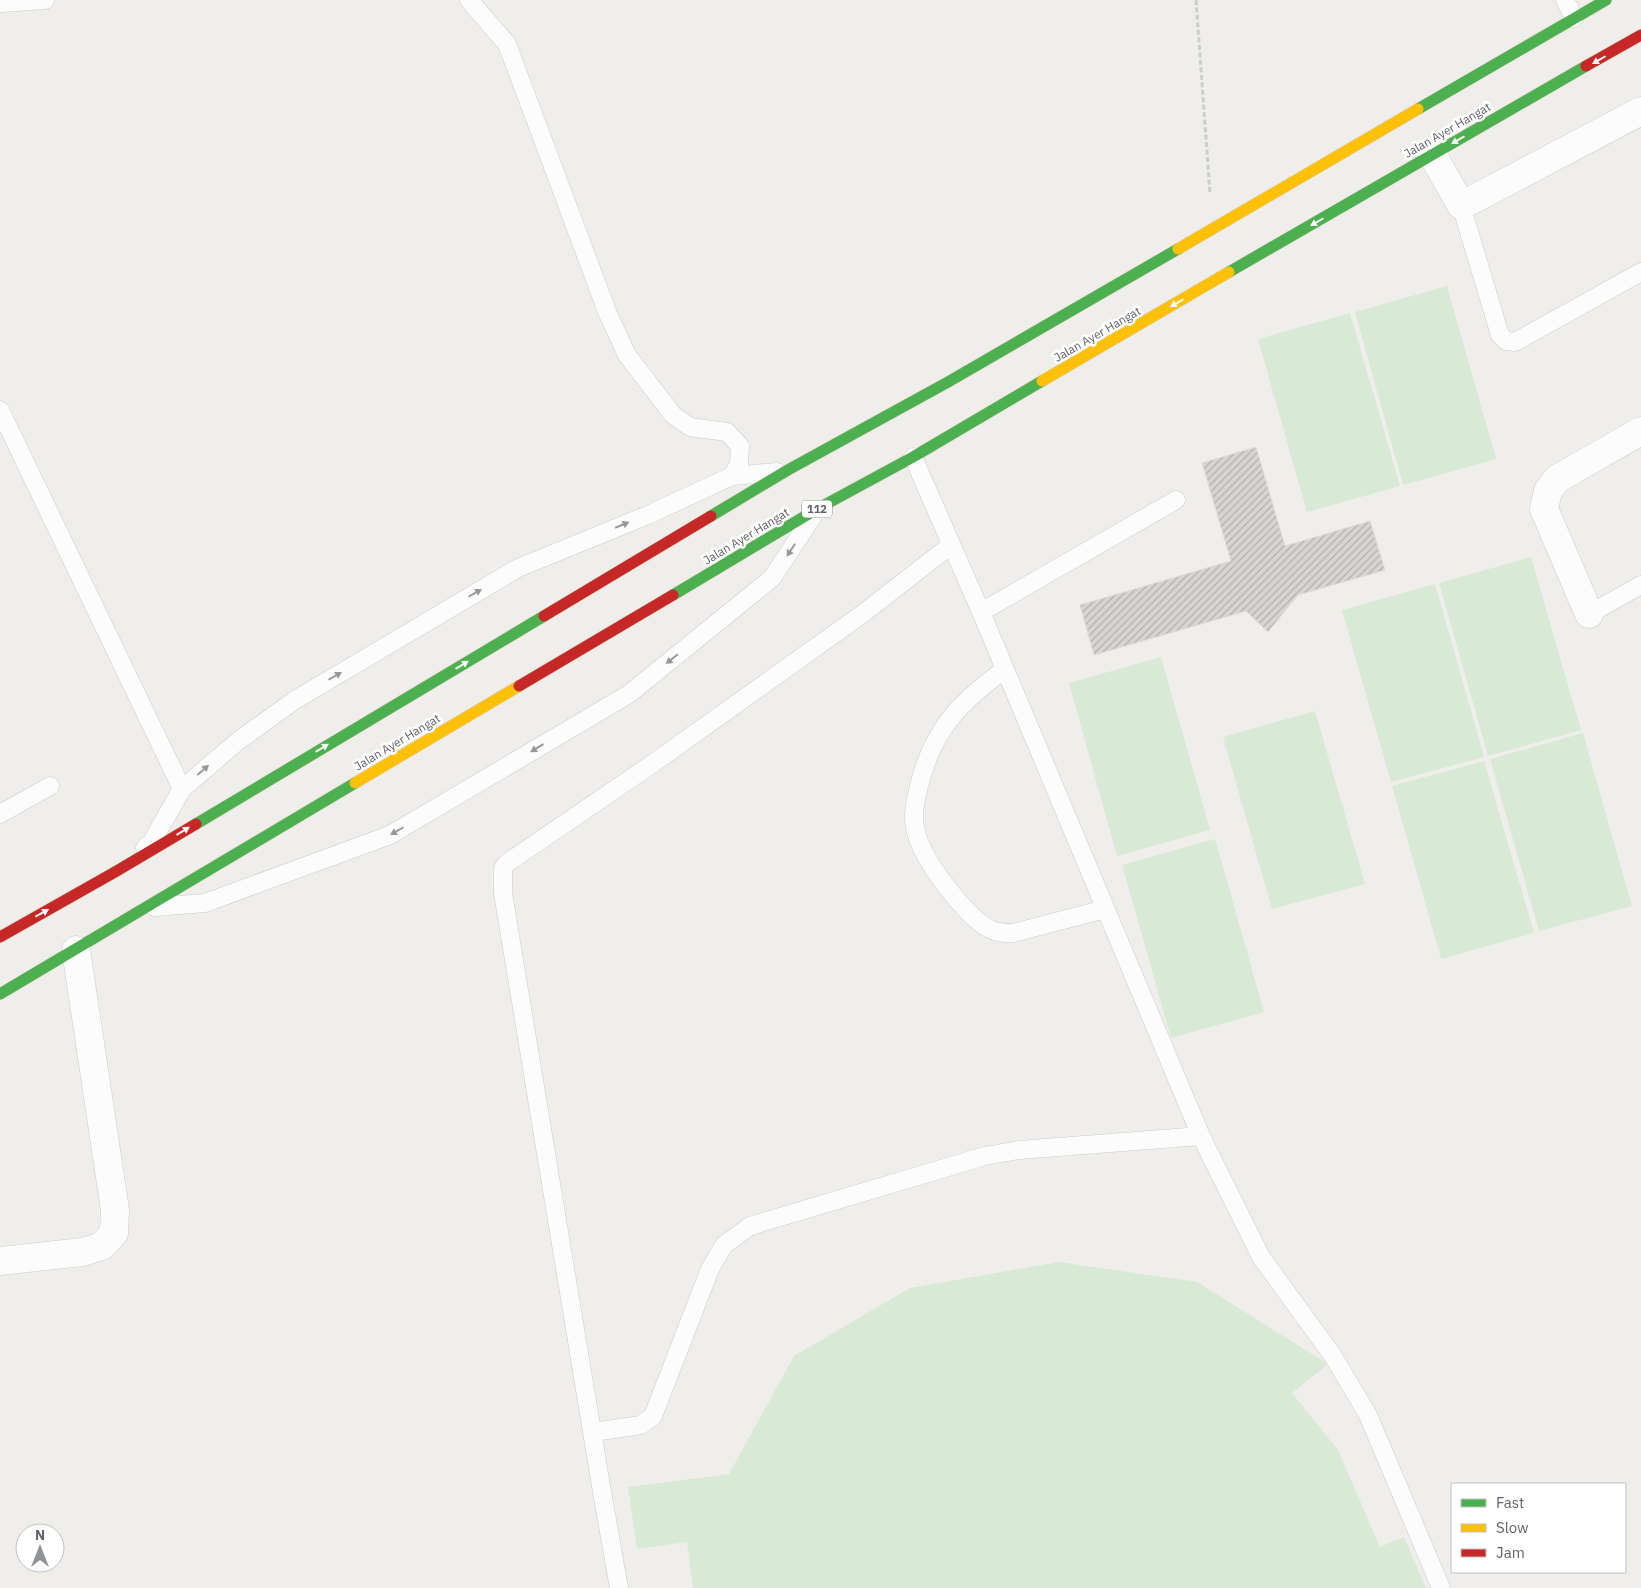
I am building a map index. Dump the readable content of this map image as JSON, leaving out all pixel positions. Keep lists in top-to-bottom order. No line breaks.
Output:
{"streets":{"main road":["Jalan Ayer Hangat","112"]},"legend":["Fast","Slow","Jam"],"north":"top"}
